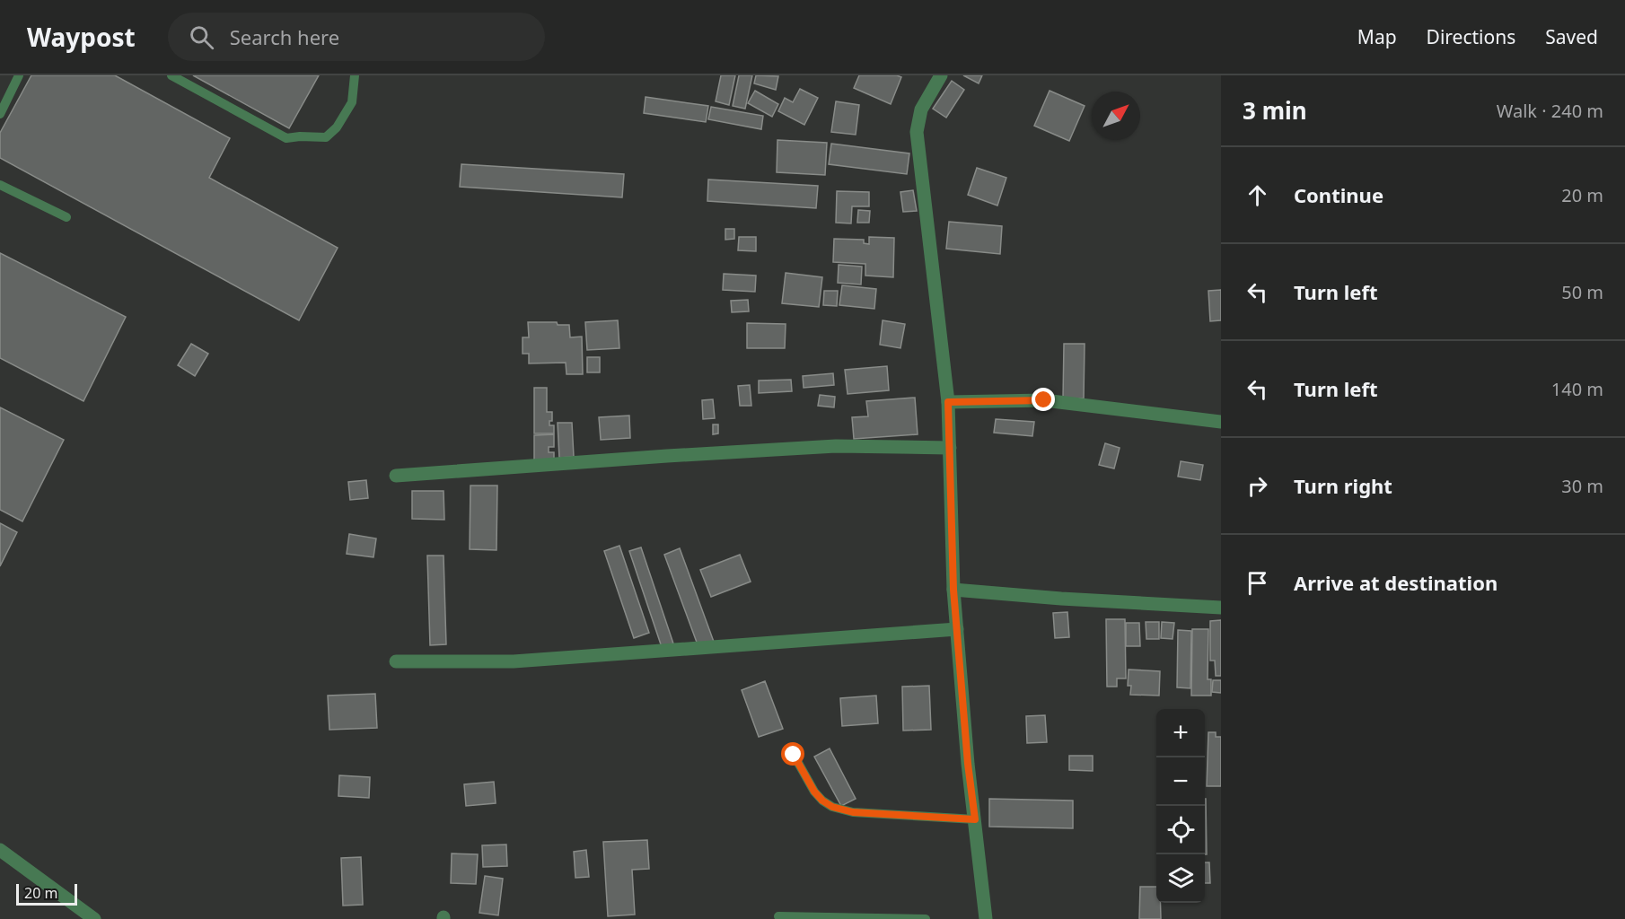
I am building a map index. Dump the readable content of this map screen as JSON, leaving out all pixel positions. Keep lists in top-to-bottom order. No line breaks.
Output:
{"scale_bar":"20 m","north":"top right","page":{"header":"Waypost","search":"Search here","nav":["Map","Directions","Saved"],"heading":["3 min","Walk · 240 m"],"list":[["Continue","20 m"],["Turn left","50 m"],["Turn left","140 m"],["Turn right","30 m"],"Arrive at destination"],"map_buttons":["+","−"],"scale":"20 m"}}
